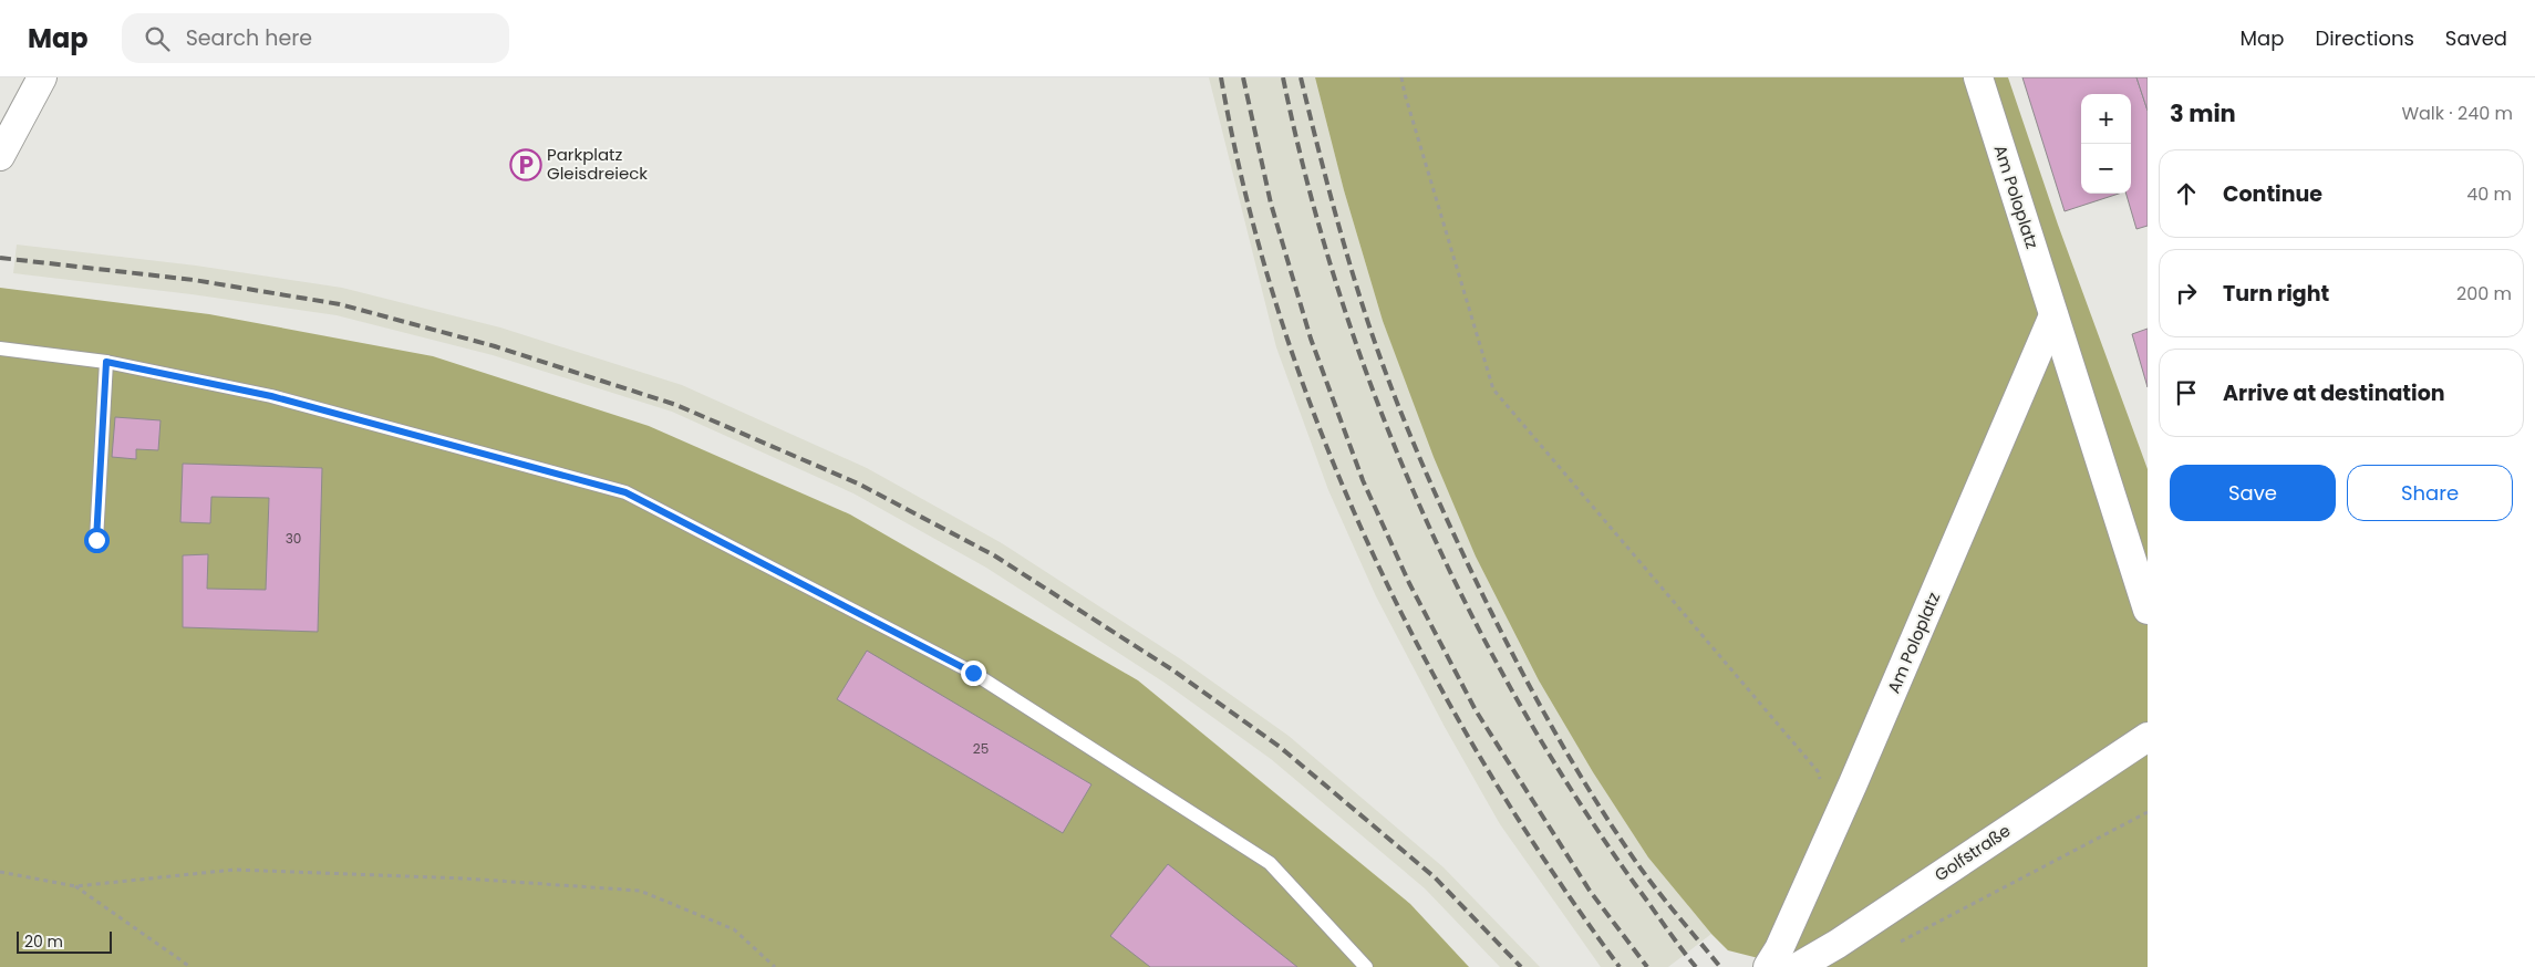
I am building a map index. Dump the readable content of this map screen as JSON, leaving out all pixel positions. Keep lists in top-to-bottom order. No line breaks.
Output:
{"streets":{"street":["Am Poloplatz","Golfstraße"]},"places":{"parking":["Parkplatz Gleisdreieck"]},"house_numbers":["30","25"],"scale_bar":"20 m","page":{"header":"Map","search":"Search here","nav":["Map","Directions","Saved"],"heading":["3 min","Walk · 240 m"],"map_buttons":["+","−"],"list":[["Continue","40 m"],["Turn right","200 m"],"Arrive at destination"],"buttons":["Save","Share"],"scale":"20 m"}}
